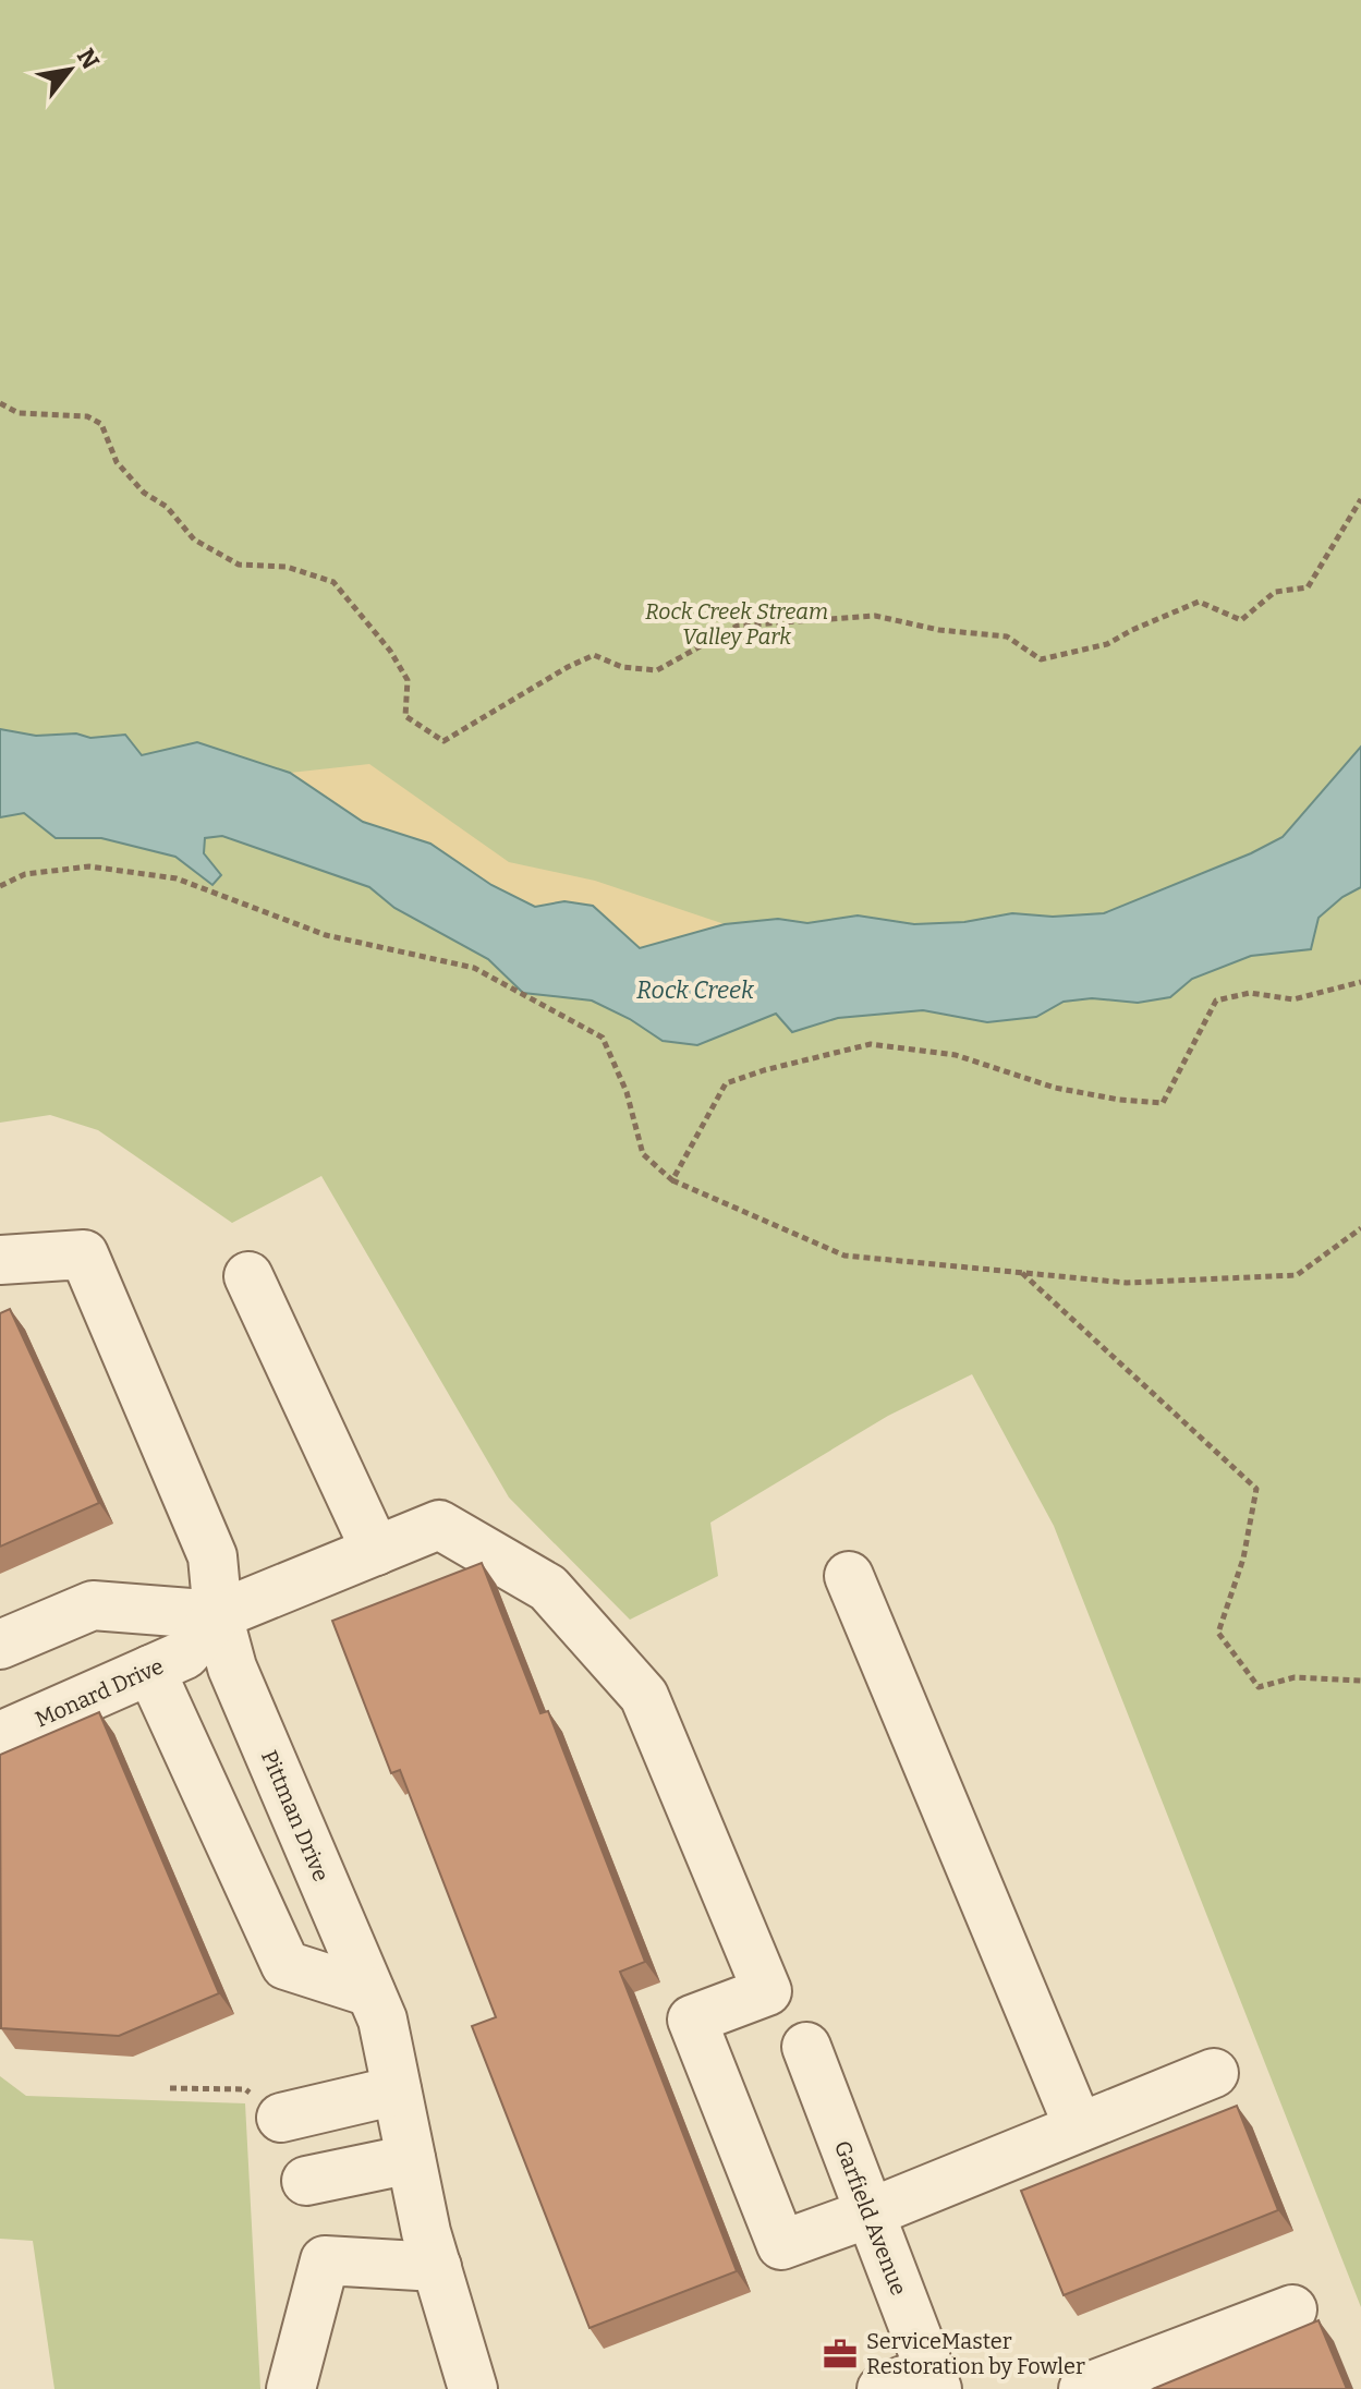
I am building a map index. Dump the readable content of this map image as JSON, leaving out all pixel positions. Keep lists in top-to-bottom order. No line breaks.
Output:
{"streets":{"street":["Monard Drive","Pittman Drive","Garfield Avenue"]},"crossings":[["Monard Drive","Pittman Drive"]],"water":["Rock Creek"],"parks":["Rock Creek Stream Valley Park"],"places":{"office":["ServiceMaster Restoration by Fowler"]},"north":"top right"}
